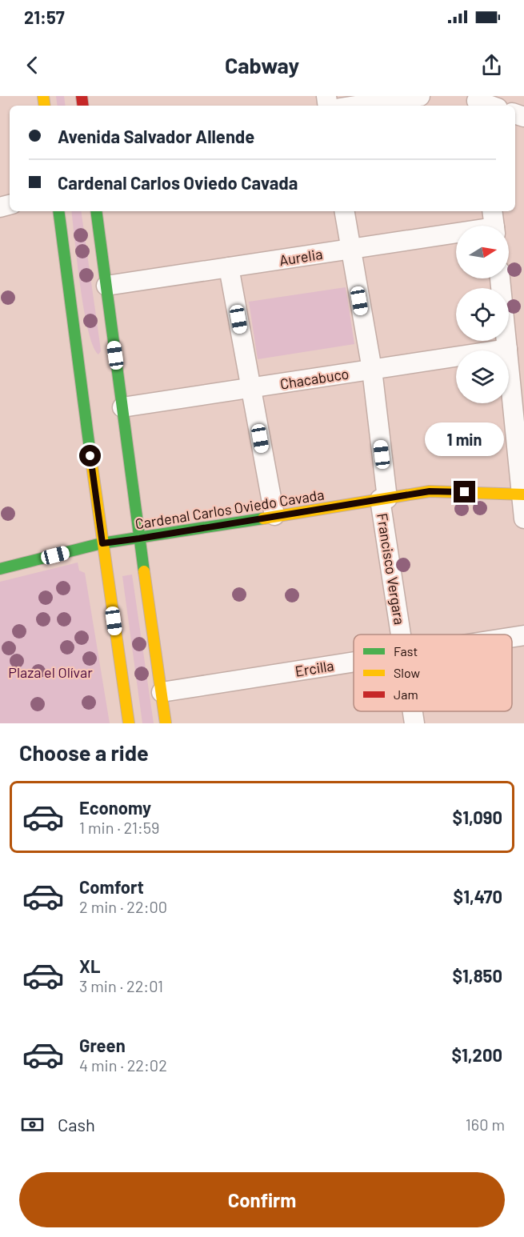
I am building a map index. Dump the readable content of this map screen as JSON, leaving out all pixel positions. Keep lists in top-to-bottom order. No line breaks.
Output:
{"streets":{"main road":["Cardenal Carlos Oviedo Cavada"],"street":["Aurelia","Chacabuco","Francisco Vergara","Ercilla"]},"crossings":[["Aurelia","Francisco Vergara"],["Chacabuco","Francisco Vergara"],["Cardenal Carlos Oviedo Cavada","Francisco Vergara"]],"parks":["Plaza el Olívar"],"legend":["Fast","Slow","Jam"],"north":"right","page":{"status":"21:57","header":"Cabway","banner":["Avenida Salvador Allende","Cardenal Carlos Oviedo Cavada"],"bubble":"1 min","heading":"Choose a ride","list":[{"name":"Economy","note":"1 min · 21:59","value":"$1,090"},{"name":"Comfort","note":"2 min · 22:00","value":"$1,470"},{"name":"XL","note":"3 min · 22:01","value":"$1,850"},{"name":"Green","note":"4 min · 22:02","value":"$1,200"}],"pay":["Cash","160 m"],"buttons":"Confirm"}}
